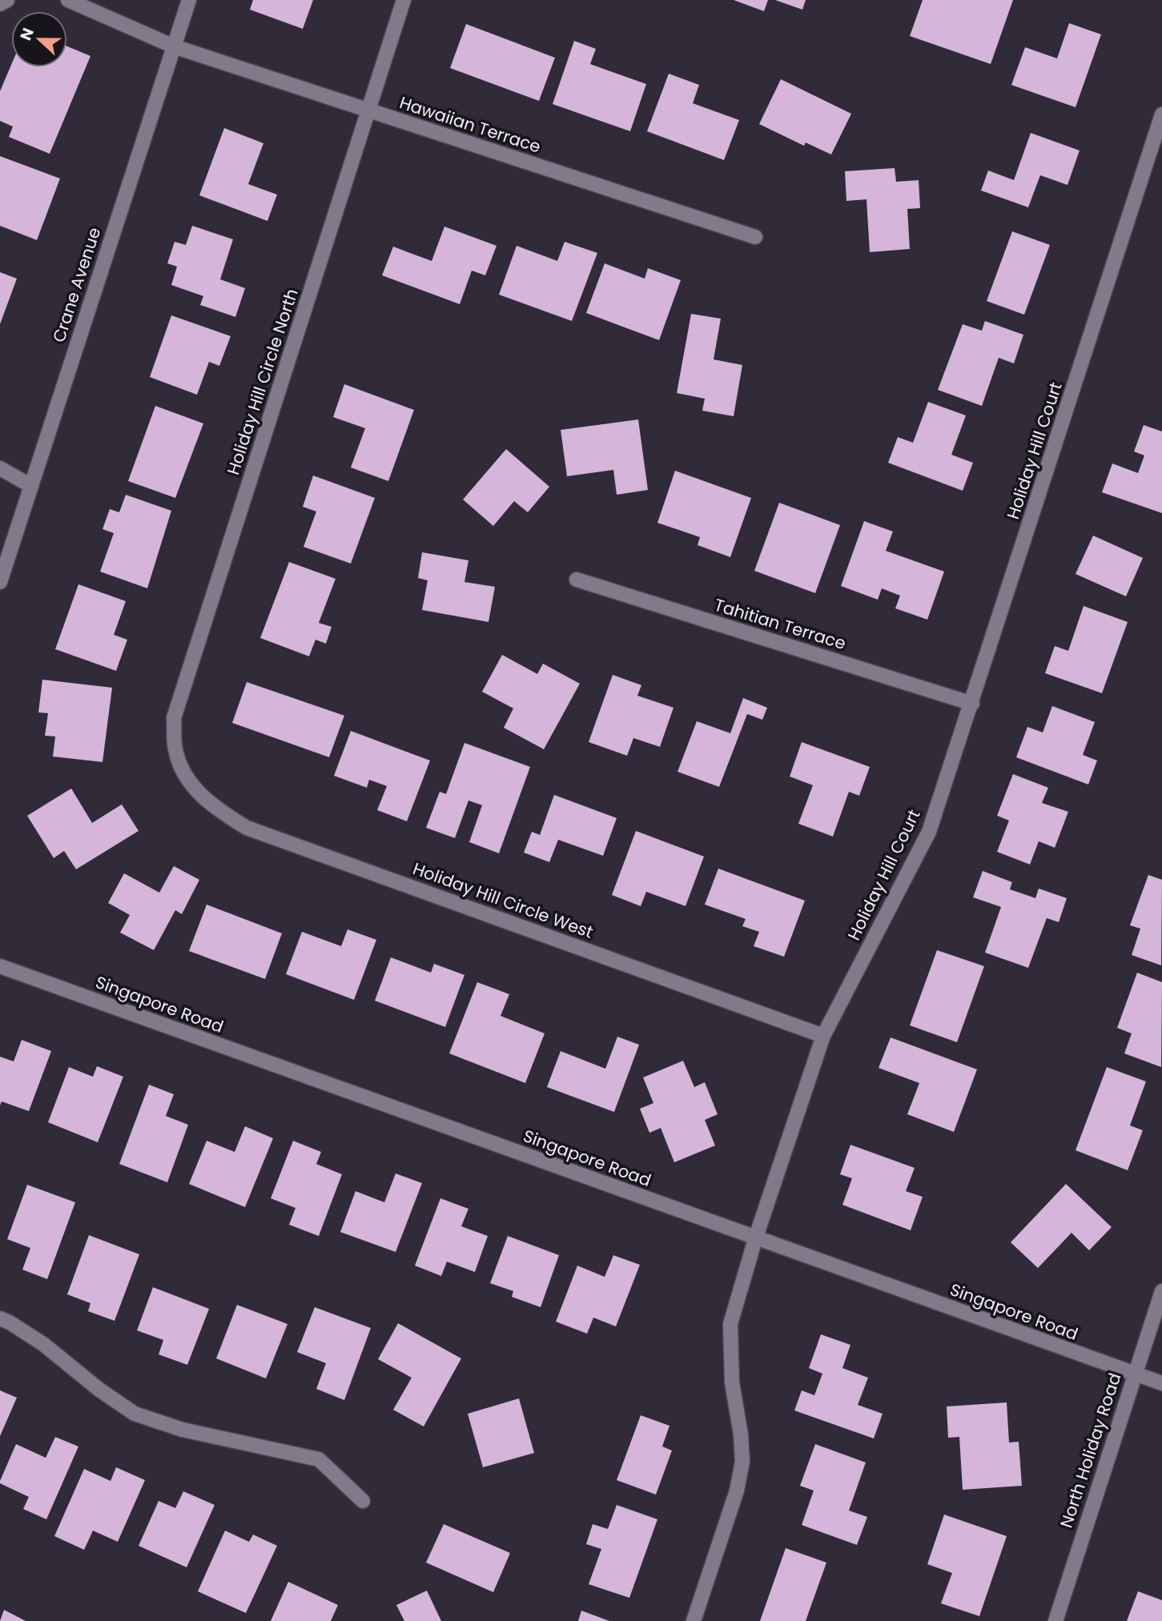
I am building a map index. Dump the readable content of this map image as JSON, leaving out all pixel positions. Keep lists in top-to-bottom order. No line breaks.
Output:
{"streets":{"street":["Hawaiian Terrace","Crane Avenue","Holiday Hill Circle North","Holiday Hill Court","Tahitian Terrace","Holiday Hill Circle West","Singapore Road","North Holiday Road"]},"crossings":[["Hawaiian Terrace","Crane Avenue"],["Hawaiian Terrace","Holiday Hill Circle North"],["Holiday Hill Circle North","Holiday Hill Circle West"],["Holiday Hill Court","Tahitian Terrace"],["Holiday Hill Court","Holiday Hill Circle West"],["Holiday Hill Court","Singapore Road"],["Singapore Road","North Holiday Road"]],"north":"left"}
